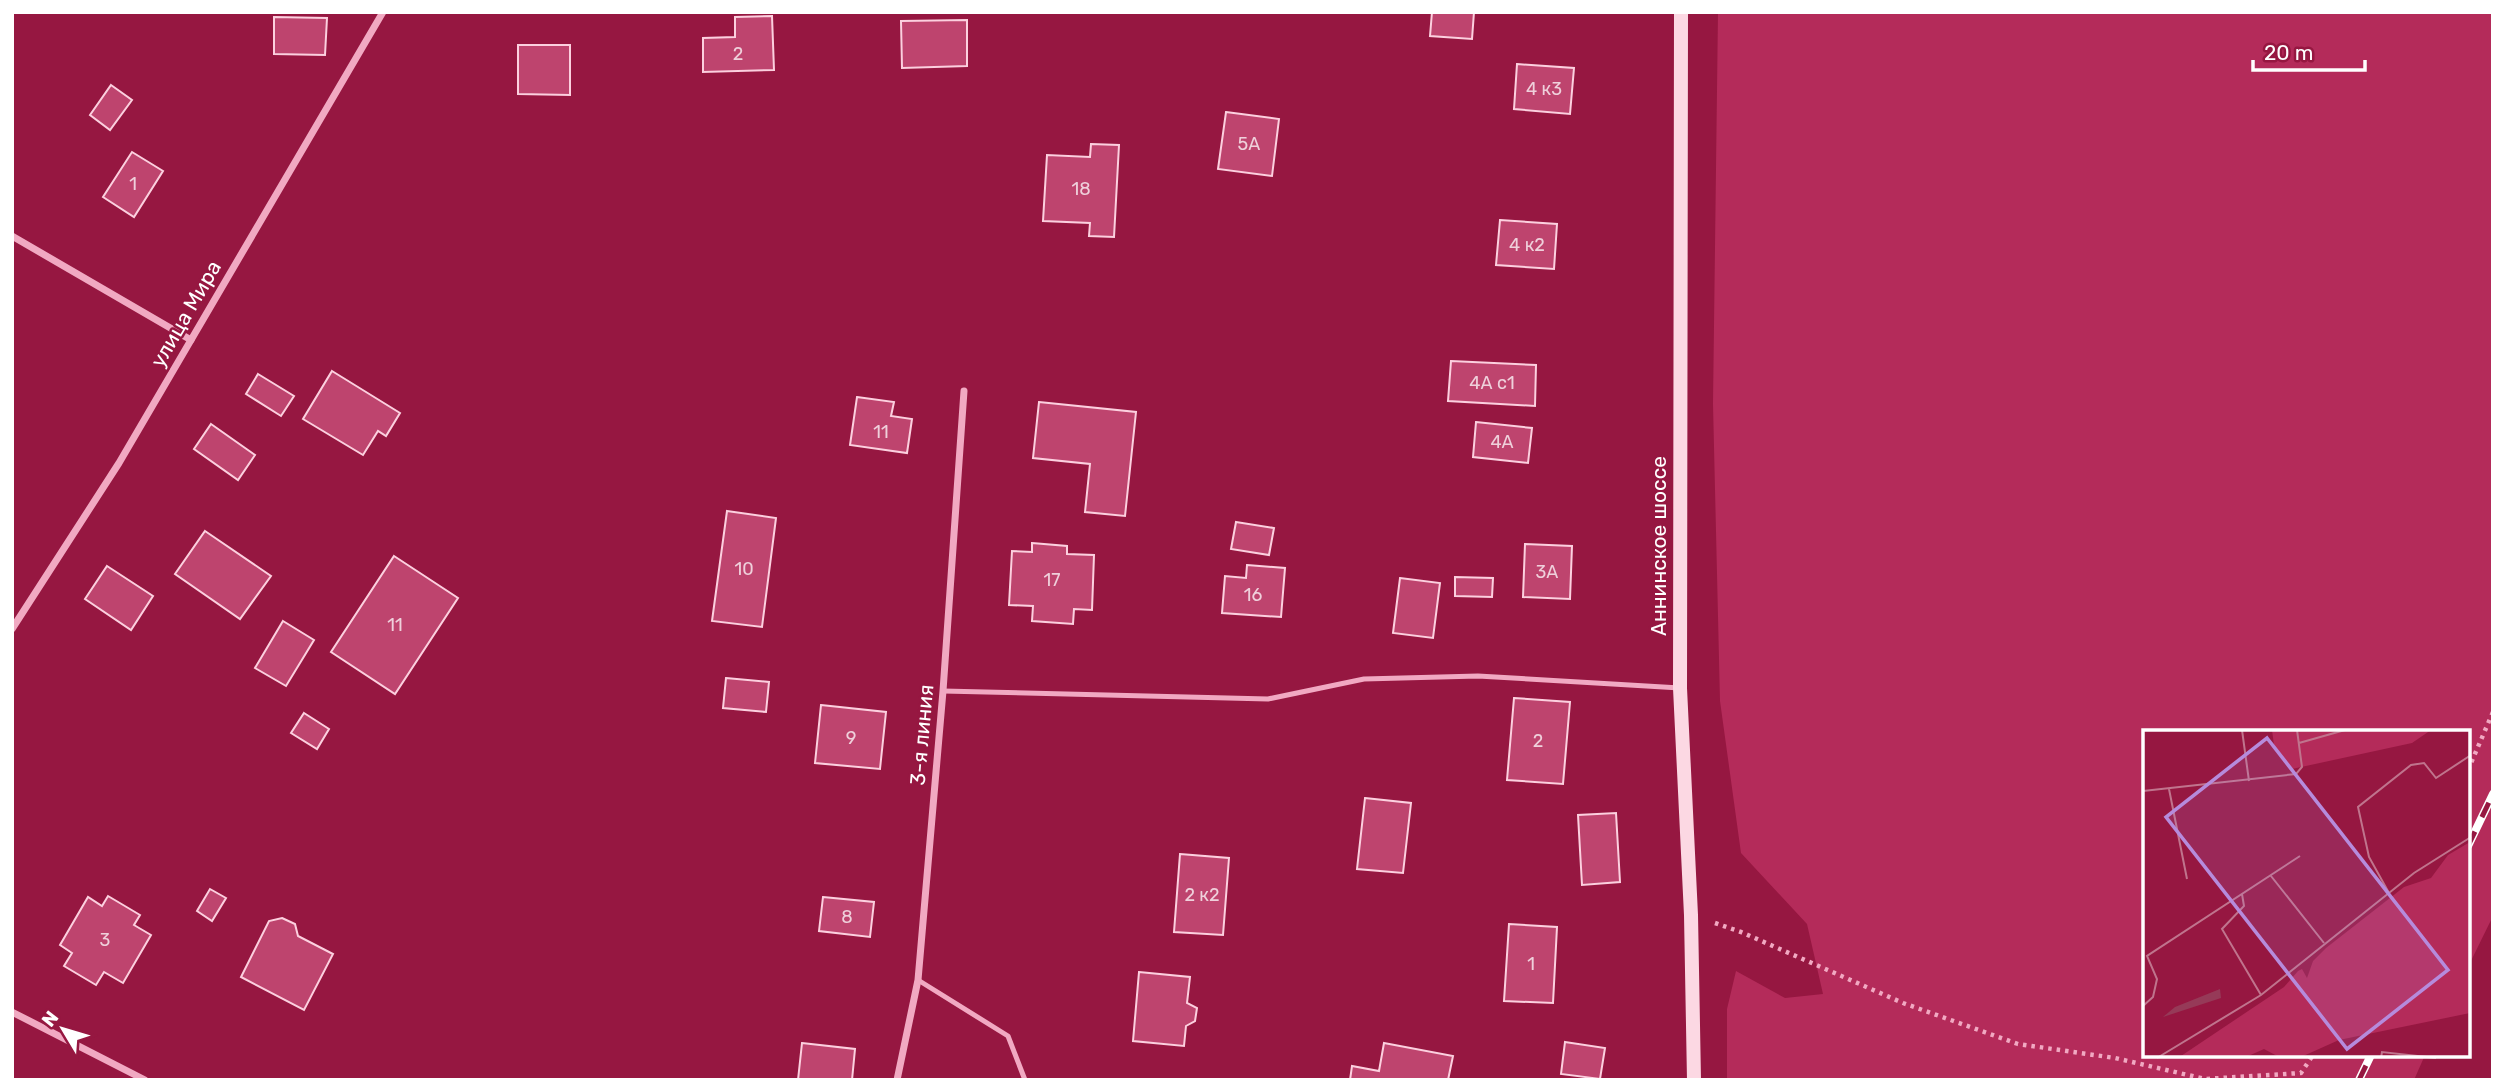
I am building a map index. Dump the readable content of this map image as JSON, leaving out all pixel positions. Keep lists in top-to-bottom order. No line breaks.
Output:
{"streets":{"main road":["Аннинское шоссе"],"street":["улица Мира","3-я линия"]},"house_numbers":["2","4 к3","5А","1","18","4 к2","4А с1","11","4А","10","3А","17","16","11","9","2","2 к2","8","3","1"],"scale_bar":"20 m","north":"top left"}
